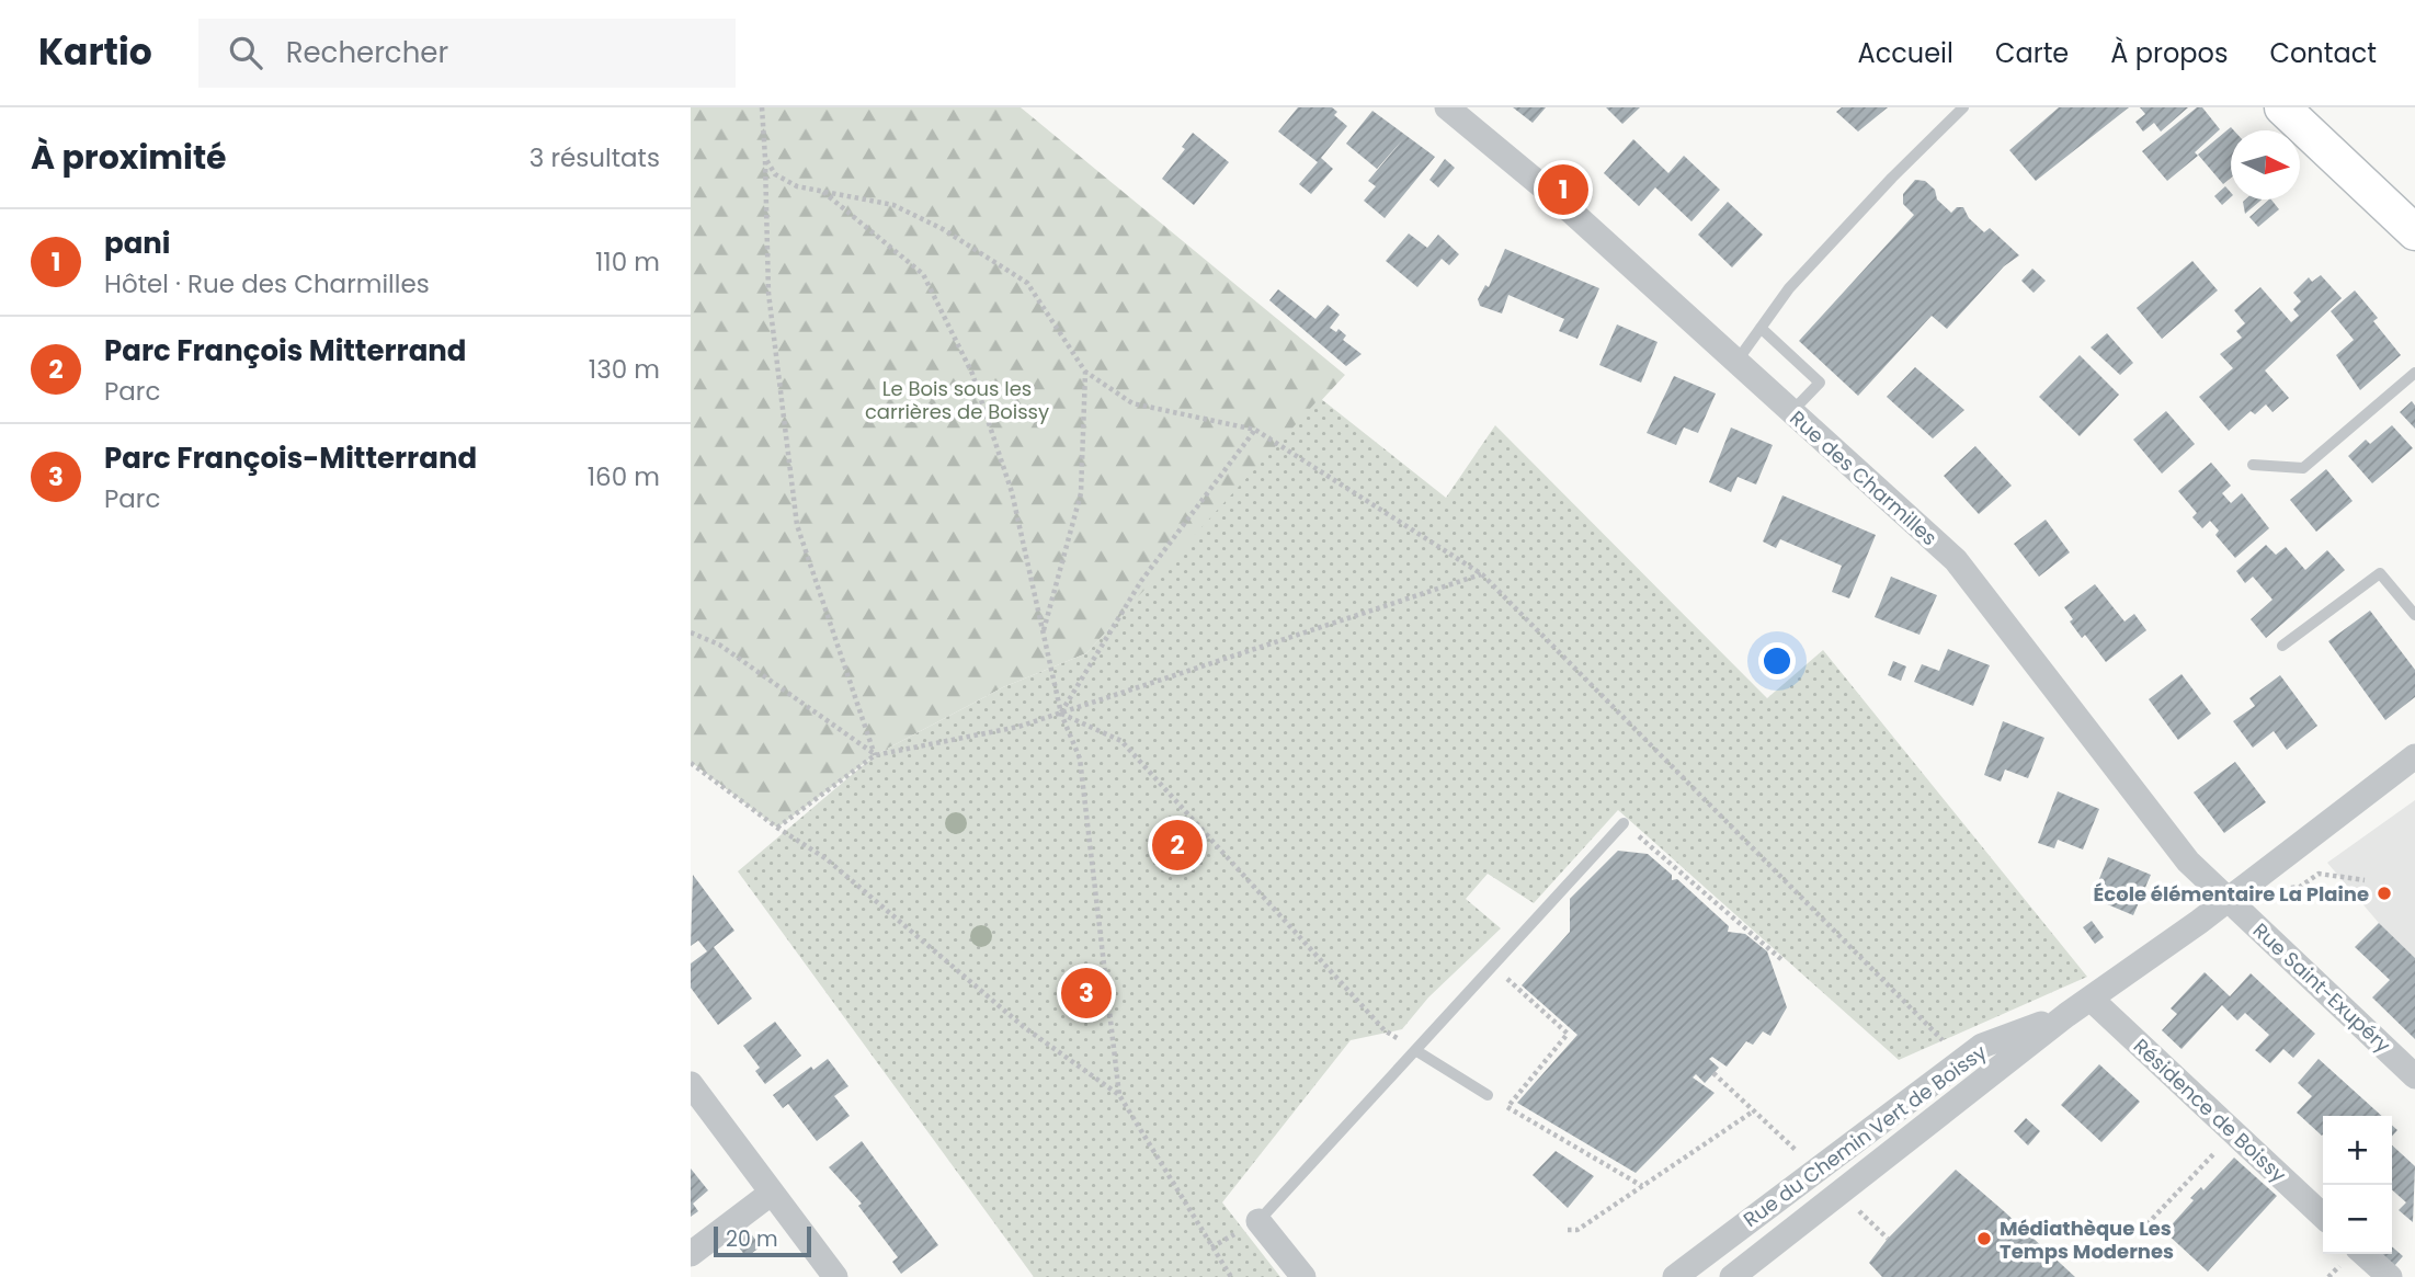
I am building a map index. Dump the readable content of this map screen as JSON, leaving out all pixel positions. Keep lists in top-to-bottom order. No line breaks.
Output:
{"streets":{"street":["Rue des Charmilles","Rue Saint-Exupéry","Résidence de Boissy","Rue du Chemin Vert de Boissy"]},"crossings":[["Rue des Charmilles","Rue Saint-Exupéry"],["Rue des Charmilles","Rue du Chemin Vert de Boissy"],["Rue Saint-Exupéry","Rue du Chemin Vert de Boissy"],["Résidence de Boissy","Rue du Chemin Vert de Boissy"]],"parks":["Le Bois sous les carrières de Boissy"],"places":["École élémentaire La Plaine","Médiathèque Les Temps Modernes"],"scale_bar":"20 m","north":"right","page":{"header":"Kartio","search":"Rechercher","nav":["Accueil","Carte","À propos","Contact"],"heading":["À proximité","3 résultats"],"pins":["1","2","3"],"list":[{"mark":"1","name":"pani","note":"Hôtel · Rue des Charmilles","value":"110 m"},{"mark":"2","name":"Parc François Mitterrand","note":"Parc","value":"130 m"},{"mark":"3","name":"Parc François-Mitterrand","note":"Parc","value":"160 m"}],"map_buttons":["+","−"],"scale":"20 m"}}
